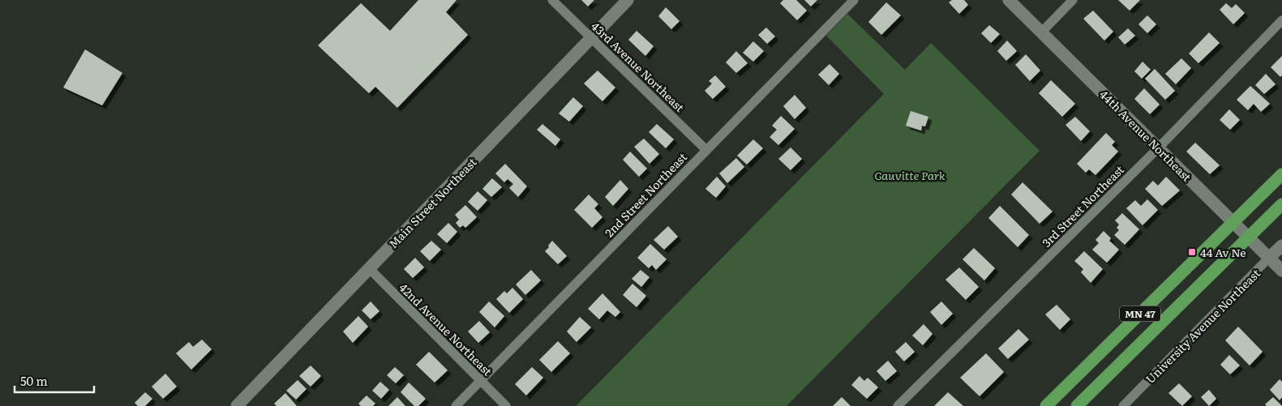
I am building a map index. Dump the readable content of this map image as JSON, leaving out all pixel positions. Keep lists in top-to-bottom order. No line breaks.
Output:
{"streets":{"main road":["MN 47"],"street":["43rd Avenue Northeast","44th Avenue Northeast","2nd Street Northeast","Main Street Northeast","3rd Street Northeast","University Avenue Northeast","42nd Avenue Northeast"]},"crossings":[["43rd Avenue Northeast","2nd Street Northeast"],["43rd Avenue Northeast","Main Street Northeast"],["44th Avenue Northeast","3rd Street Northeast"],["44th Avenue Northeast","MN 47"],["44th Avenue Northeast","University Avenue Northeast"],["2nd Street Northeast","42nd Avenue Northeast"],["Main Street Northeast","42nd Avenue Northeast"]],"parks":["Gauvitte Park"],"places":{"transit":["44 Av Ne"]},"scale_bar":"50 m"}
